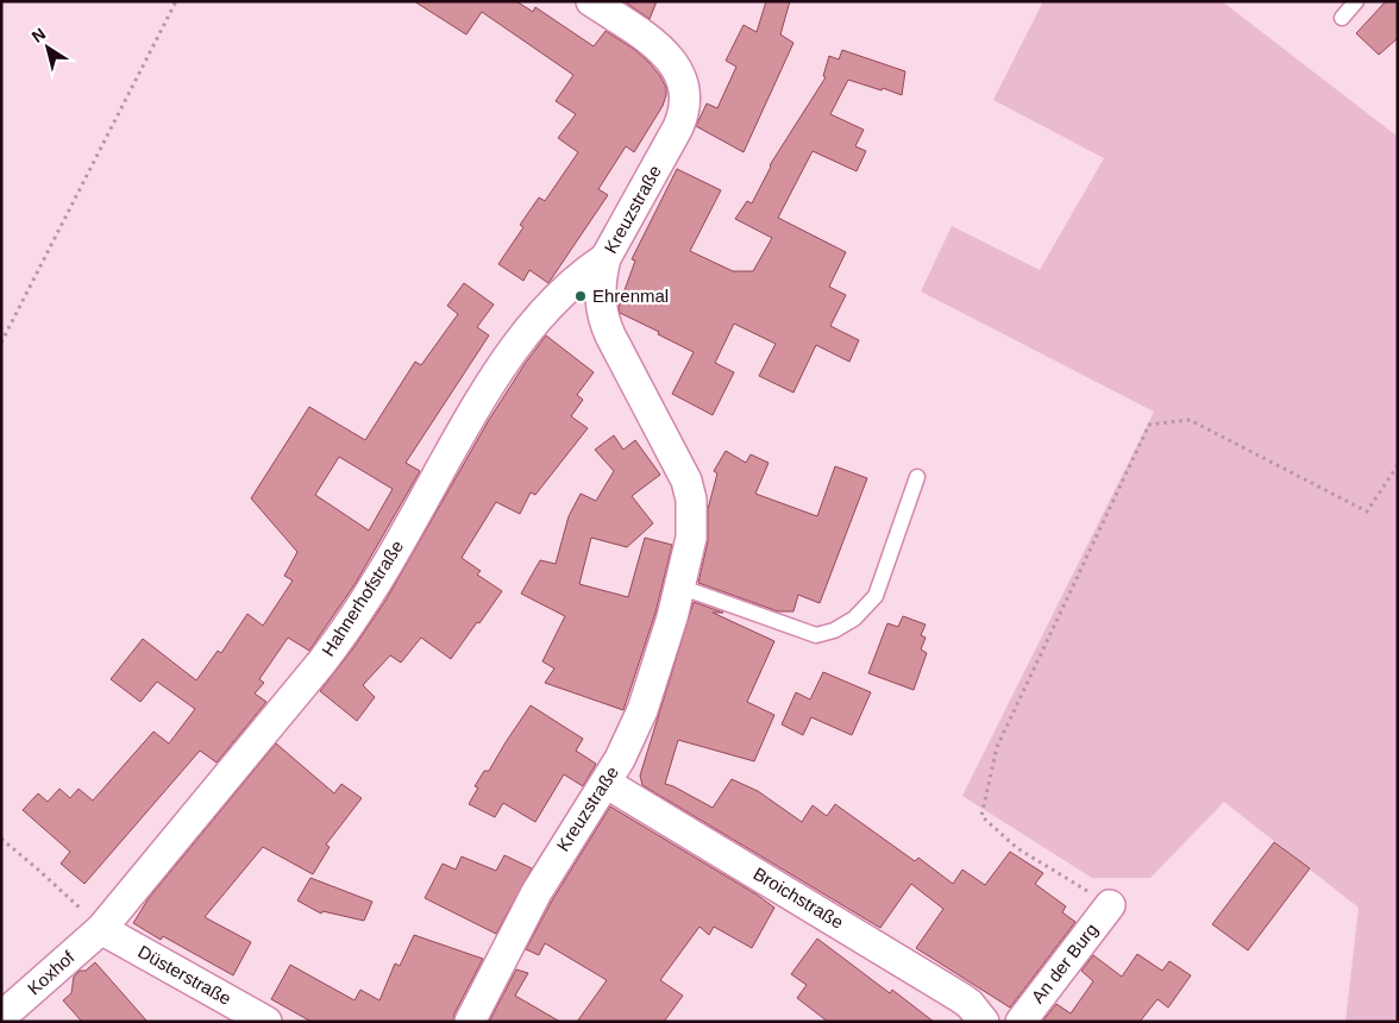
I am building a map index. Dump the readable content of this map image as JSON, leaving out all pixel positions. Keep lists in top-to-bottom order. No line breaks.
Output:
{"streets":{"street":["Kreuzstraße","Hahnerhofstraße","Broichstraße","An der Burg","Koxhof","Düsterstraße"]},"crossings":[["Kreuzstraße","Hahnerhofstraße"],["Kreuzstraße","Broichstraße"],["Hahnerhofstraße","Koxhof"],["Hahnerhofstraße","Düsterstraße"],["Koxhof","Düsterstraße"]],"places":["Ehrenmal"],"north":"top left"}
